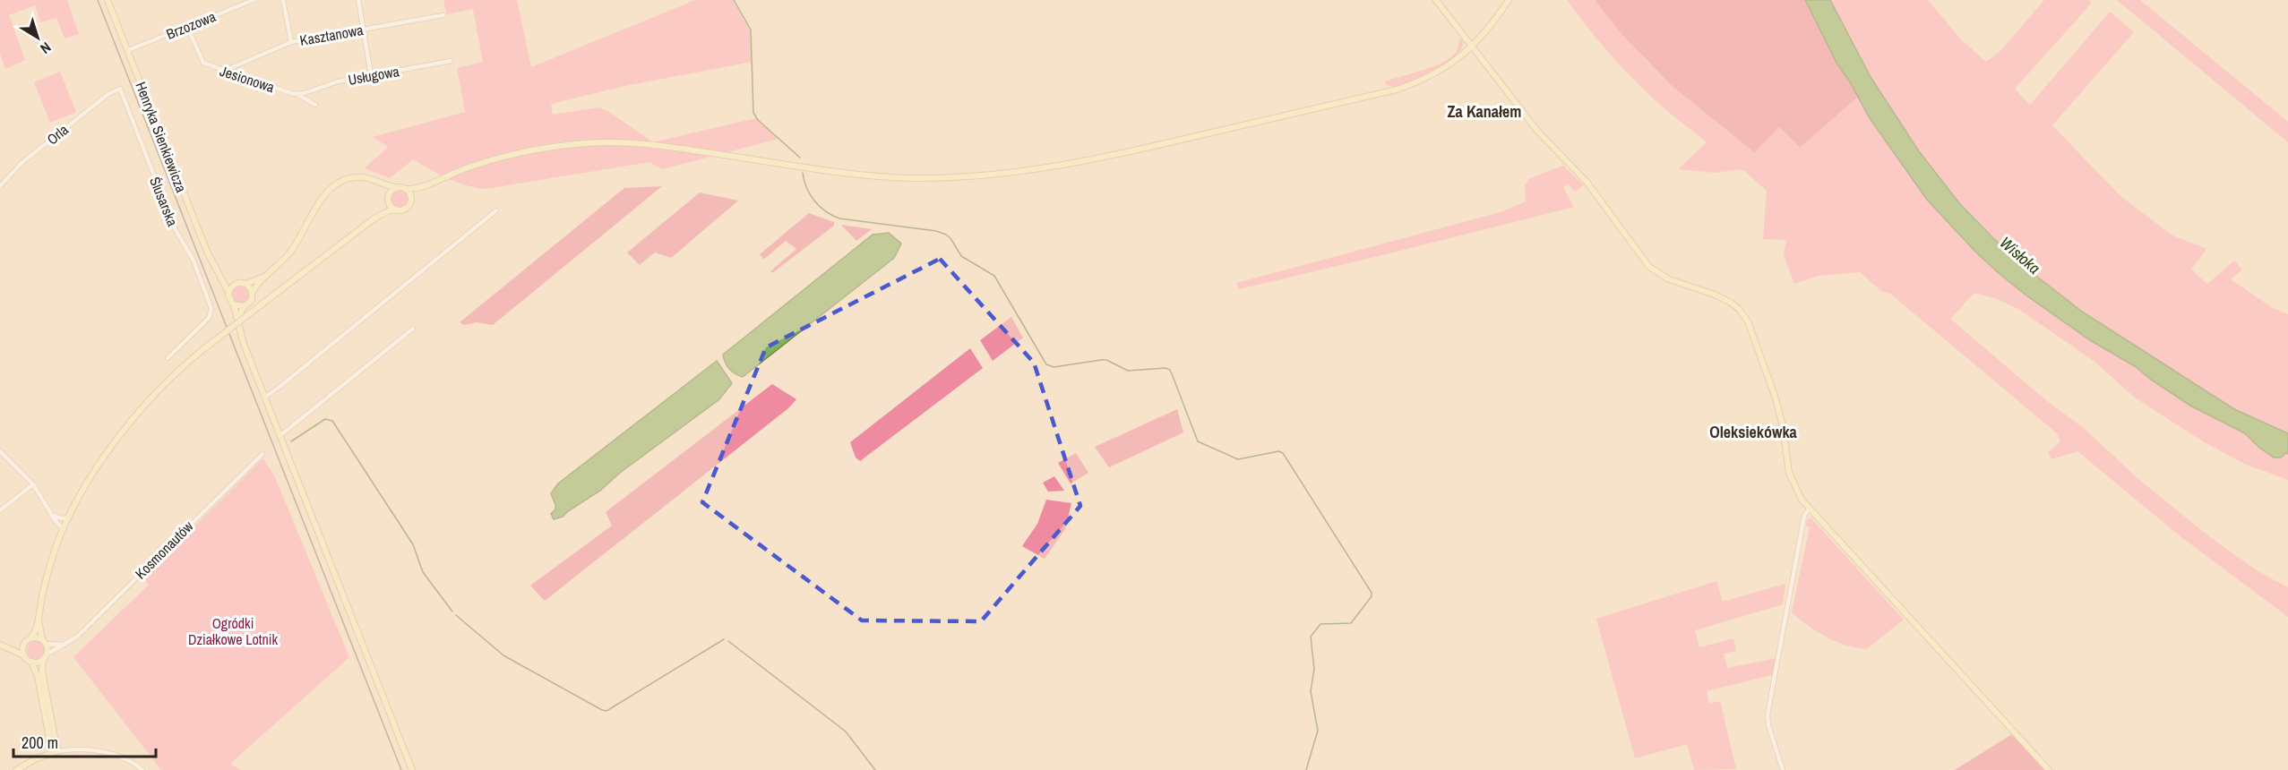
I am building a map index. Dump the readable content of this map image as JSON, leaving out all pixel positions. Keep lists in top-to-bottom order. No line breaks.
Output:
{"streets":{"main road":["Henryka Sienkiewicza"],"street":["Brzozowa","Kasztanowa","Usługowa","Jesionowa","Orla","Ślusarska","Kosmonautów"]},"crossings":[["Brzozowa","Jesionowa"],["Brzozowa","Henryka Sienkiewicza"],["Kasztanowa","Jesionowa"],["Usługowa","Jesionowa"],["Orla","Ślusarska"]],"districts":["Za Kanałem","Oleksiekówka"],"water":["Wisłoka"],"parks":["Ogródki Działkowe Lotnik"],"scale_bar":"200 m","north":"bottom right"}
